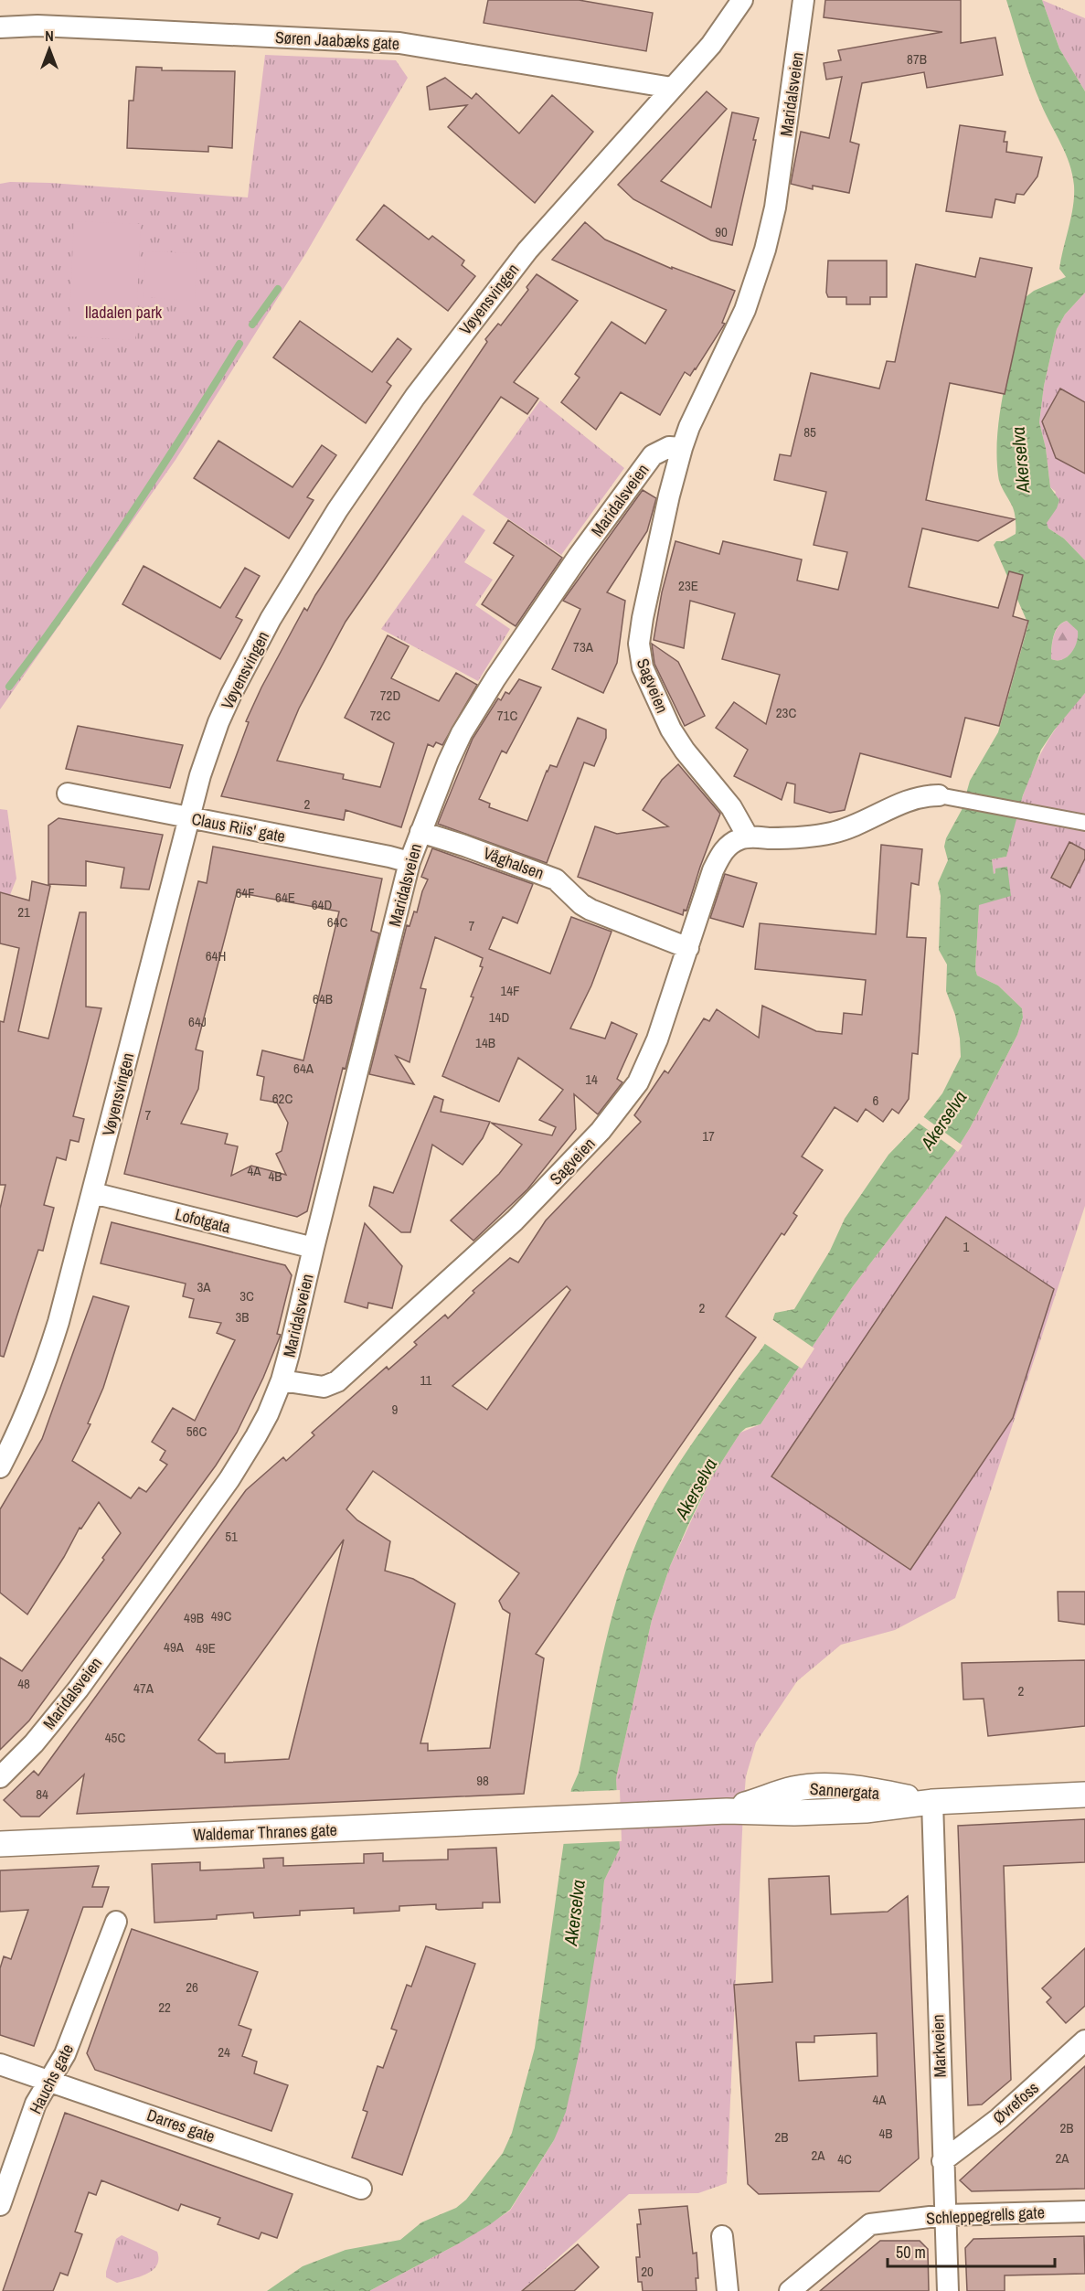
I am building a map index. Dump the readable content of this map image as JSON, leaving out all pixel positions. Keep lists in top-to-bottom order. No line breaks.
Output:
{"streets":{"street":["Søren Jaabæks gate","Maridalsveien","Vøyensvingen","Sagveien","Claus Riis' gate","Våghalsen","Lofotgata","Sannergata","Waldemar Thranes gate","Markveien","Hauchs gate","Øvrefoss","Darres gate","Schleppegrells gate"]},"crossings":[["Søren Jaabæks gate","Vøyensvingen"],["Maridalsveien","Sagveien"],["Maridalsveien","Claus Riis' gate"],["Maridalsveien","Våghalsen"],["Maridalsveien","Lofotgata"],["Vøyensvingen","Claus Riis' gate"],["Vøyensvingen","Lofotgata"],["Sagveien","Våghalsen"],["Sannergata","Waldemar Thranes gate"],["Sannergata","Markveien"],["Markveien","Øvrefoss"],["Markveien","Schleppegrells gate"],["Hauchs gate","Darres gate"]],"water":["Akerselva"],"parks":["Iladalen park"],"house_numbers":["87B","90","85","23E","73A","72D","23C","72C","71C","2","64F","64E","64D","21","64C","7","64H","14F","64B","14D","64J","14B","64A","14","62C","6","7","17","4A","4B","1","3A","3C","2","3B","11","9","56C","51","49C","49B","49A","49E","48","47A","2","45C","98","84","26","22","24","4A","2B","4B","2B","2A","2A","4C","20"],"scale_bar":"50 m","north":"top"}
